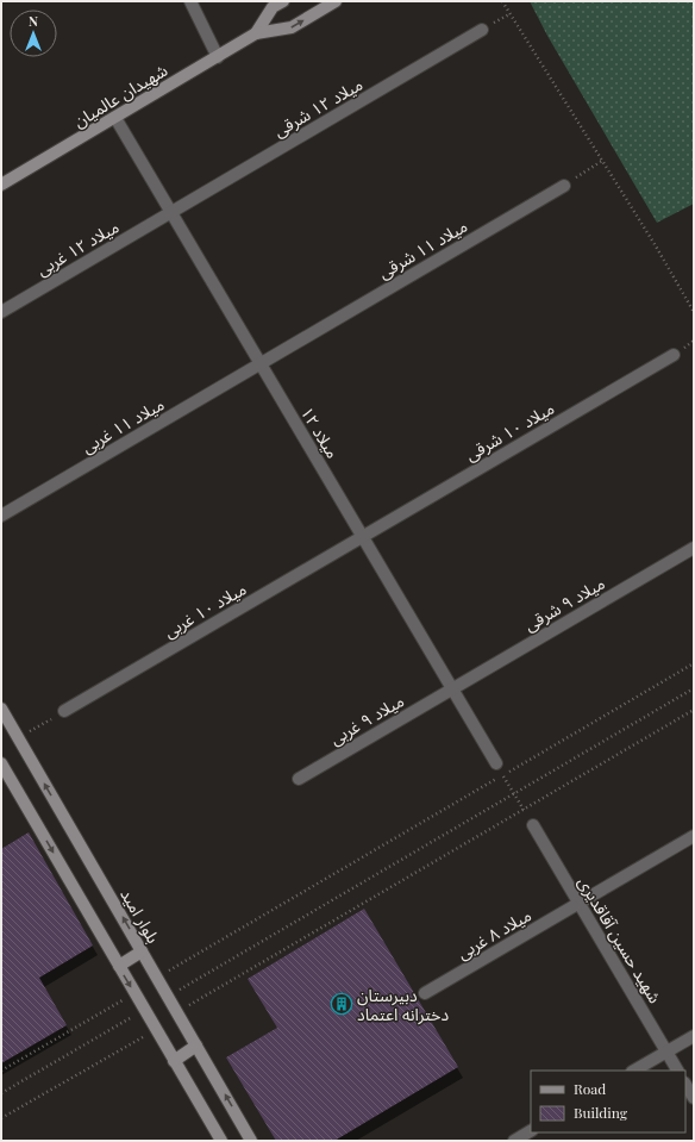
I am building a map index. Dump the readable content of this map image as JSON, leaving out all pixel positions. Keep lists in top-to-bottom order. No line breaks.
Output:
{"streets":{"street":["شهیدان عالمیان","میلاد ۱۲ شرقی","میلاد ۱۲ غربی","میلاد ۱۱ شرقی","میلاد ۱۱ غربی","میلاد ۱۰ شرقی","میلاد ۱۲","میلاد ۹ شرقی","میلاد ۱۰ غربی","میلاد ۹ غربی","بلوار امید","میلاد ۸ غربی","شهید حسین آقاقدیری"]},"crossings":[["شهیدان عالمیان","میلاد ۱۲"],["میلاد ۱۲ شرقی","میلاد ۱۲ غربی"],["میلاد ۱۲ شرقی","میلاد ۱۲"],["میلاد ۱۲ غربی","میلاد ۱۲"],["میلاد ۱۱ شرقی","میلاد ۱۱ غربی"],["میلاد ۱۱ شرقی","میلاد ۱۲"],["میلاد ۱۱ غربی","میلاد ۱۲"],["میلاد ۱۰ شرقی","میلاد ۱۲"],["میلاد ۱۰ شرقی","میلاد ۱۰ غربی"],["میلاد ۱۲","میلاد ۹ شرقی"],["میلاد ۱۲","میلاد ۱۰ غربی"],["میلاد ۱۲","میلاد ۹ غربی"],["میلاد ۹ شرقی","میلاد ۹ غربی"],["میلاد ۸ غربی","شهید حسین آقاقدیری"]],"places":{"building":["دبیرستان دخترانه اعتماد"]},"legend":["Road","Building"],"north":"top"}
